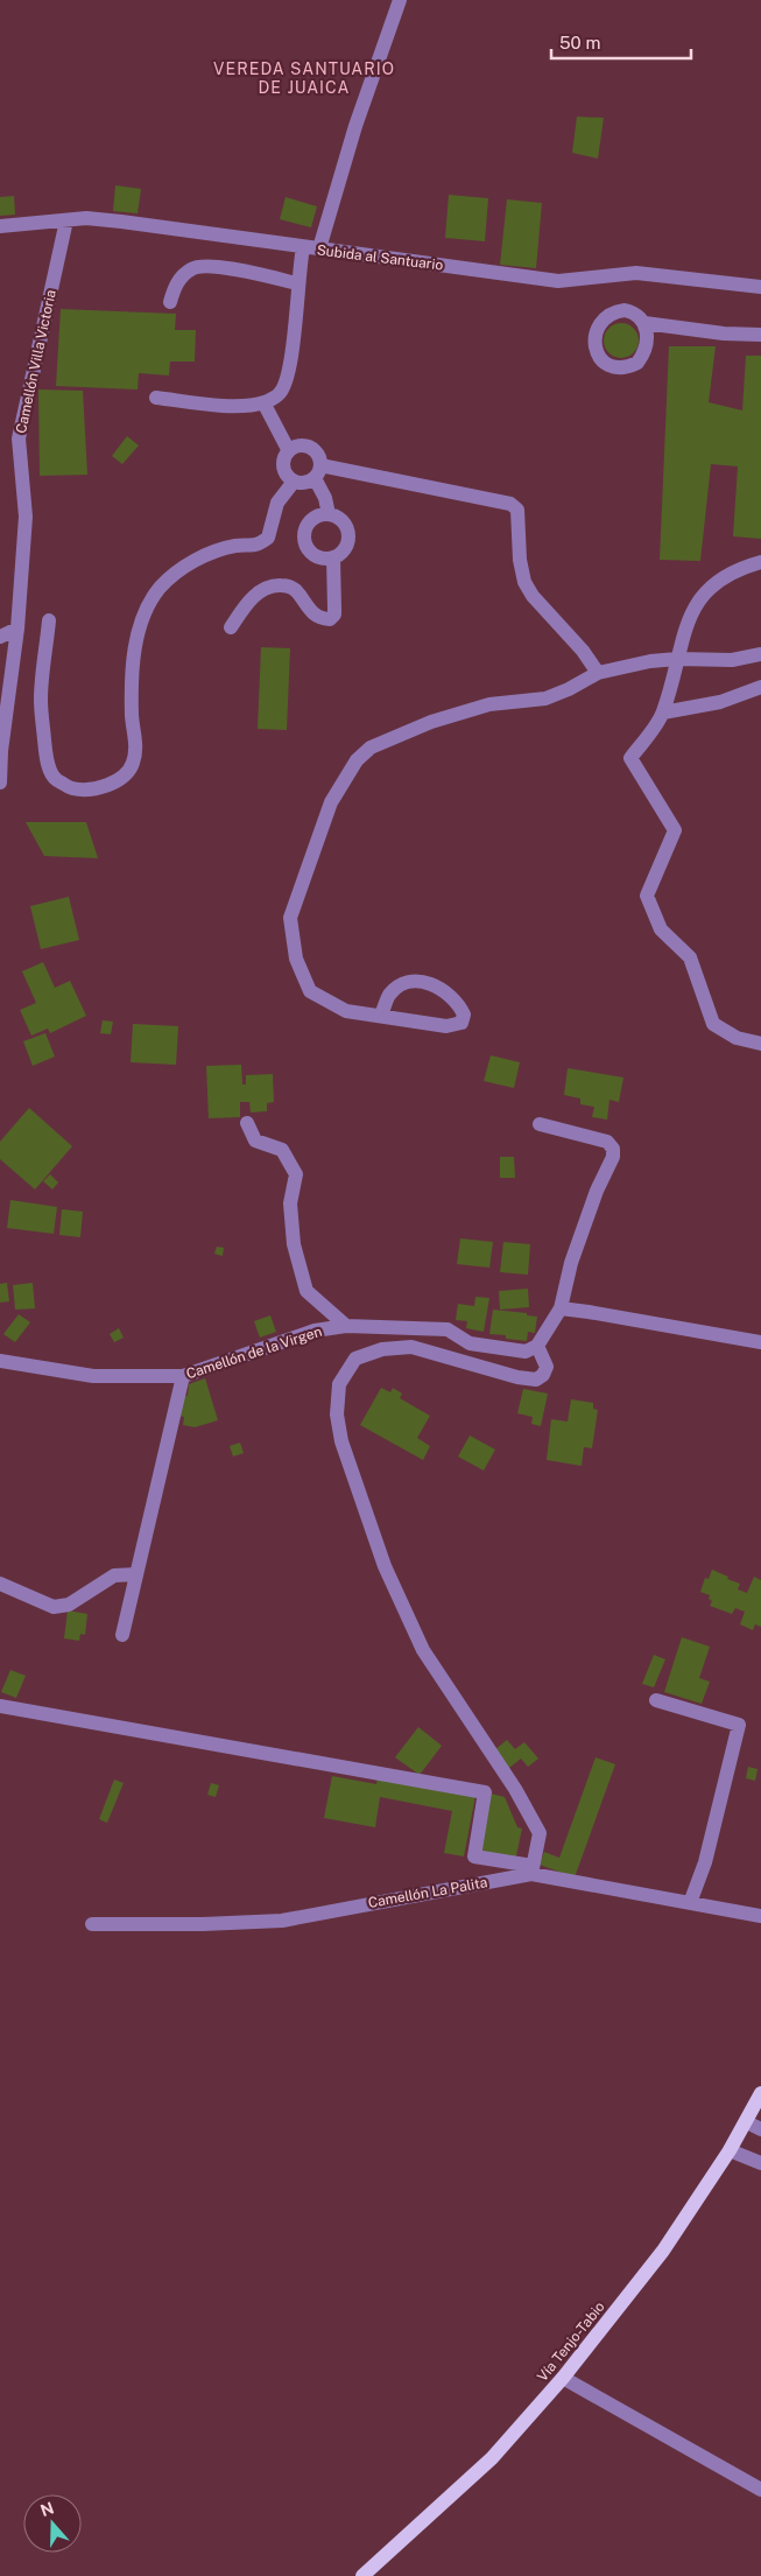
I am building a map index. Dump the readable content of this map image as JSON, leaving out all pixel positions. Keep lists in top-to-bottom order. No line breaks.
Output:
{"streets":{"main road":["Vía Tenjo-Tabio"],"street":["Subida al Santuario","Camellón Villa Victoria","Camellón de la Virgen","Camellón La Palita"]},"crossings":[["Subida al Santuario","Camellón Villa Victoria"]],"districts":["VEREDA SANTUARIO DE JUAICA"],"scale_bar":"50 m","north":"top"}
